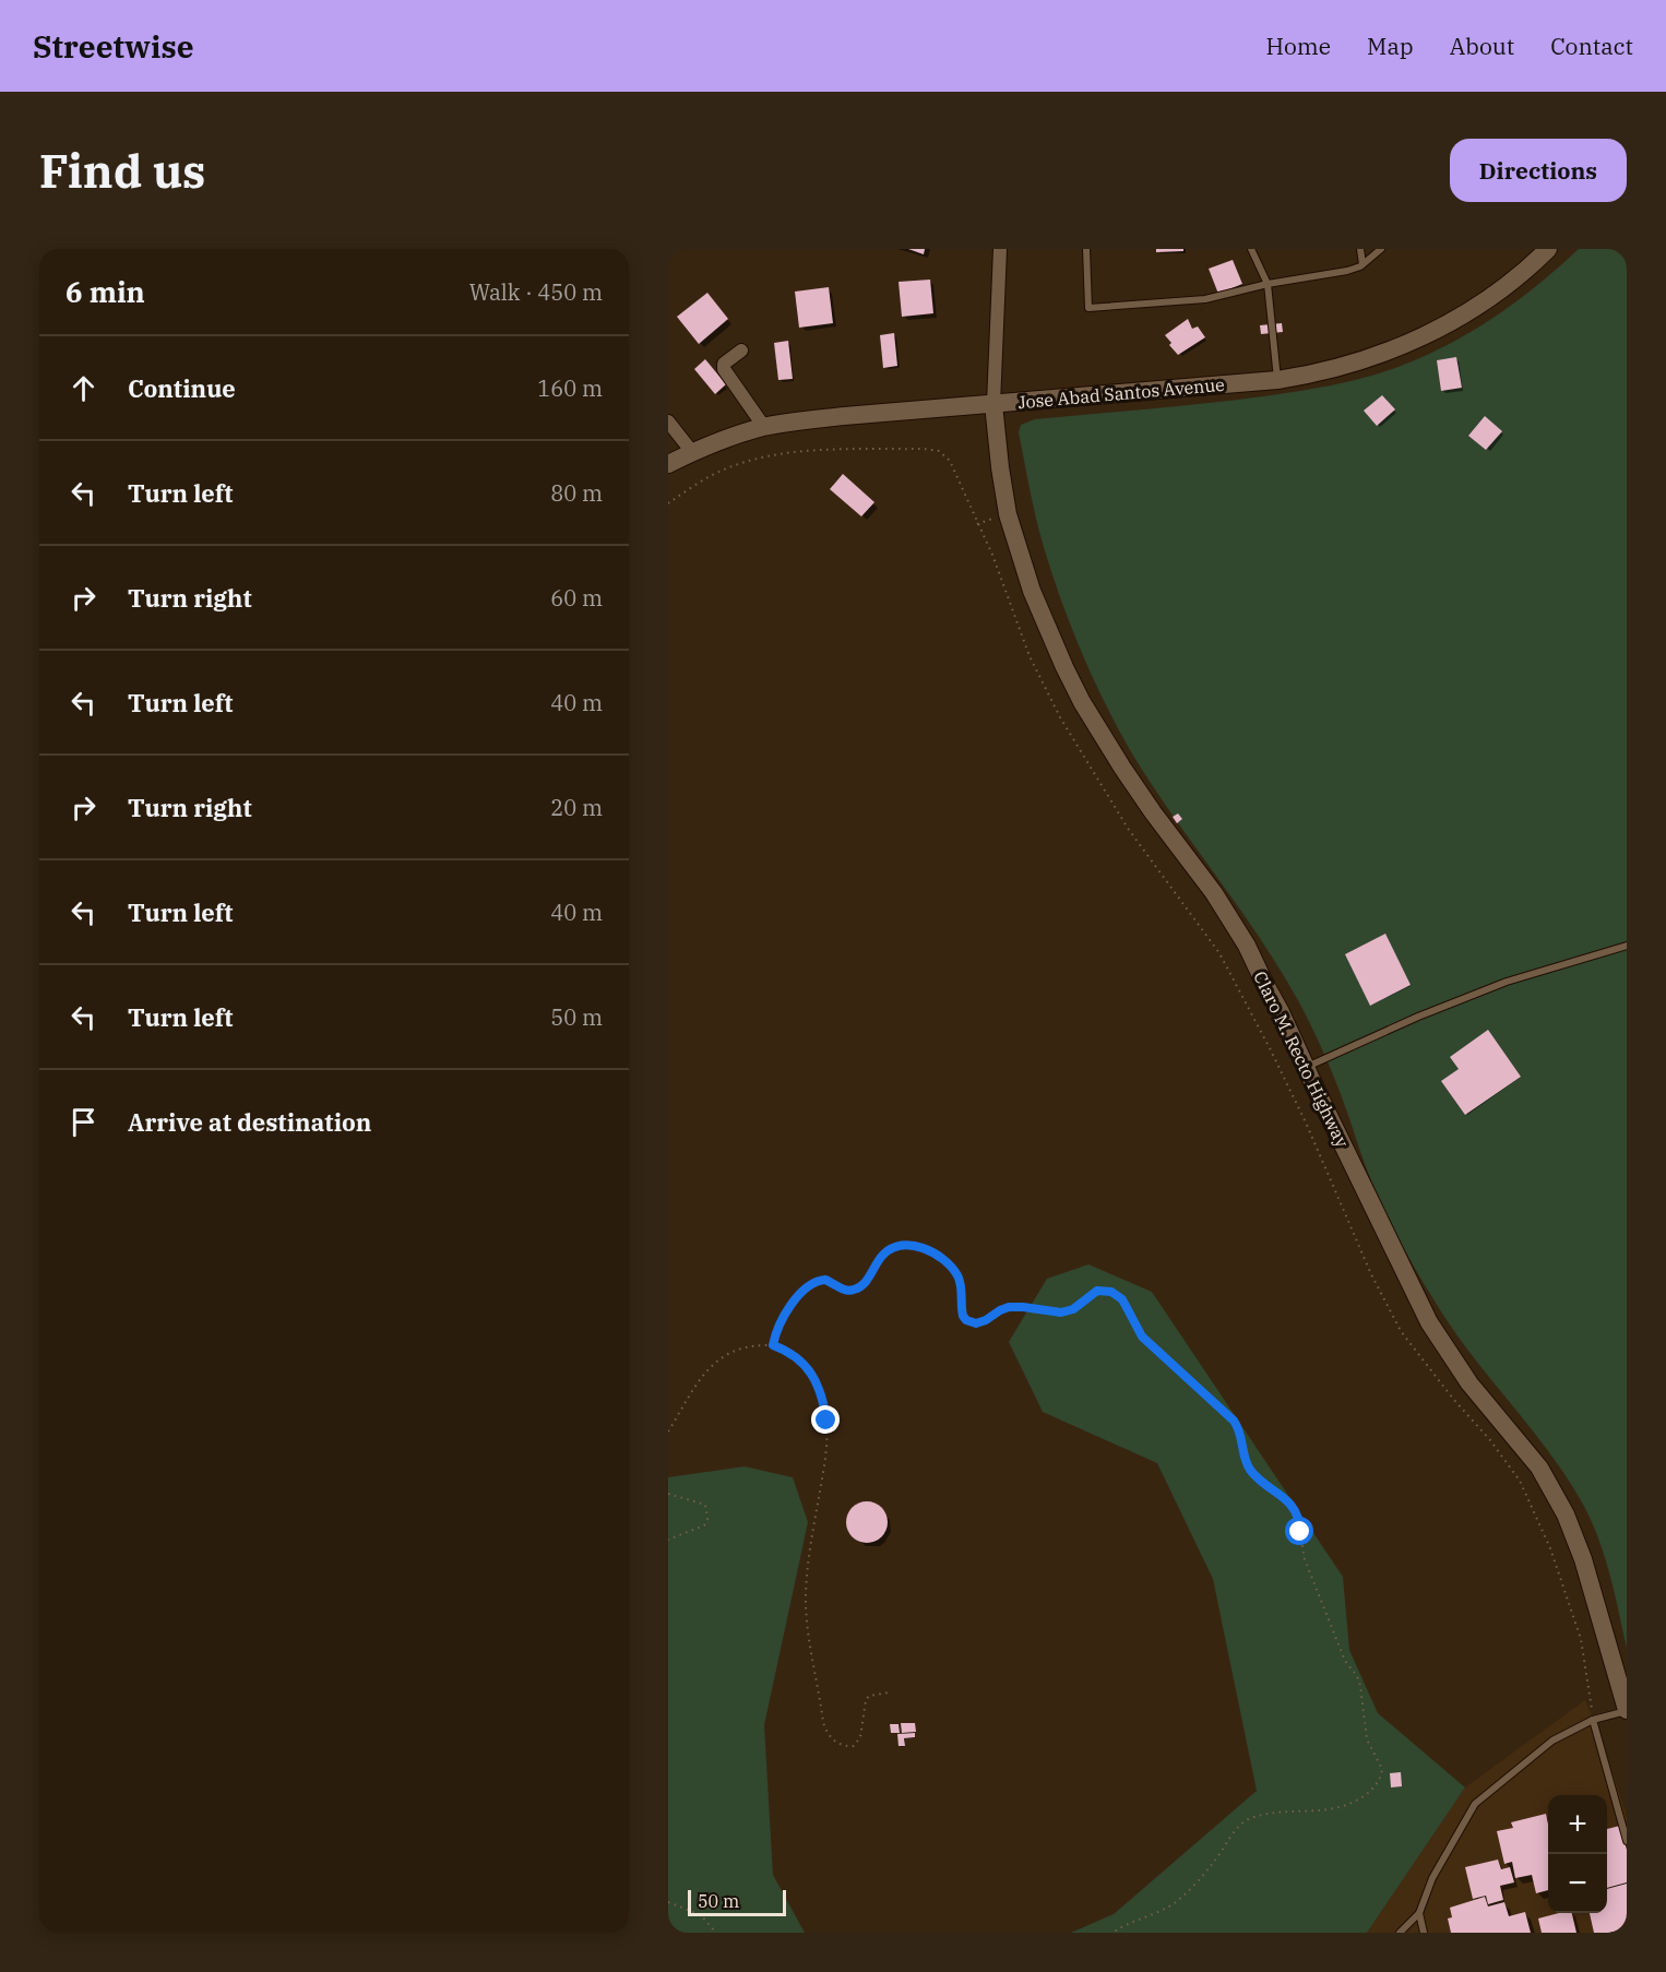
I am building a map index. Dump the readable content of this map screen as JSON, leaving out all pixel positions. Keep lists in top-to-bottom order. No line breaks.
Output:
{"streets":{"main road":["Jose Abad Santos Avenue","Claro M. Recto Highway"]},"crossings":[["Jose Abad Santos Avenue","Claro M. Recto Highway"]],"scale_bar":"50 m","page":{"header":"Streetwise","nav":["Home","Map","About","Contact"],"buttons":"Directions","title":"Find us","heading":["6 min","Walk · 450 m"],"list":[["Continue","160 m"],["Turn left","80 m"],["Turn right","60 m"],["Turn left","40 m"],["Turn right","20 m"],["Turn left","40 m"],["Turn left","50 m"],"Arrive at destination"],"map_buttons":["+","−"],"scale":"50 m"}}
